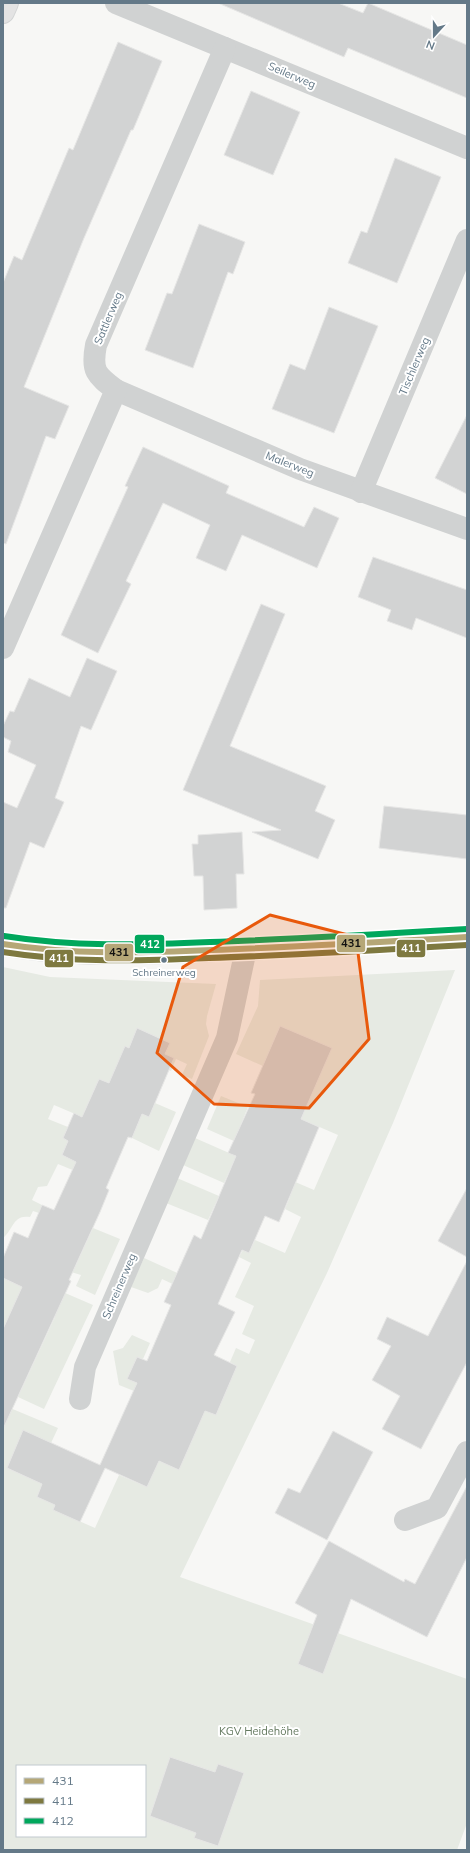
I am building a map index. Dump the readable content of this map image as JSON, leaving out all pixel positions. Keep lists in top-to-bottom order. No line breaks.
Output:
{"streets":{"street":["Seilerweg","Sattlerweg","Tischlerweg","Malerweg","Schreinerweg"]},"crossings":[["Seilerweg","Sattlerweg"],["Sattlerweg","Malerweg"],["Tischlerweg","Malerweg"]],"parks":["KGV Heidehöhe"],"places":["Schreinerweg"],"lines":["transit line 412","transit line 431","transit line 411"],"legend":["431","411","412"],"north":"bottom"}
